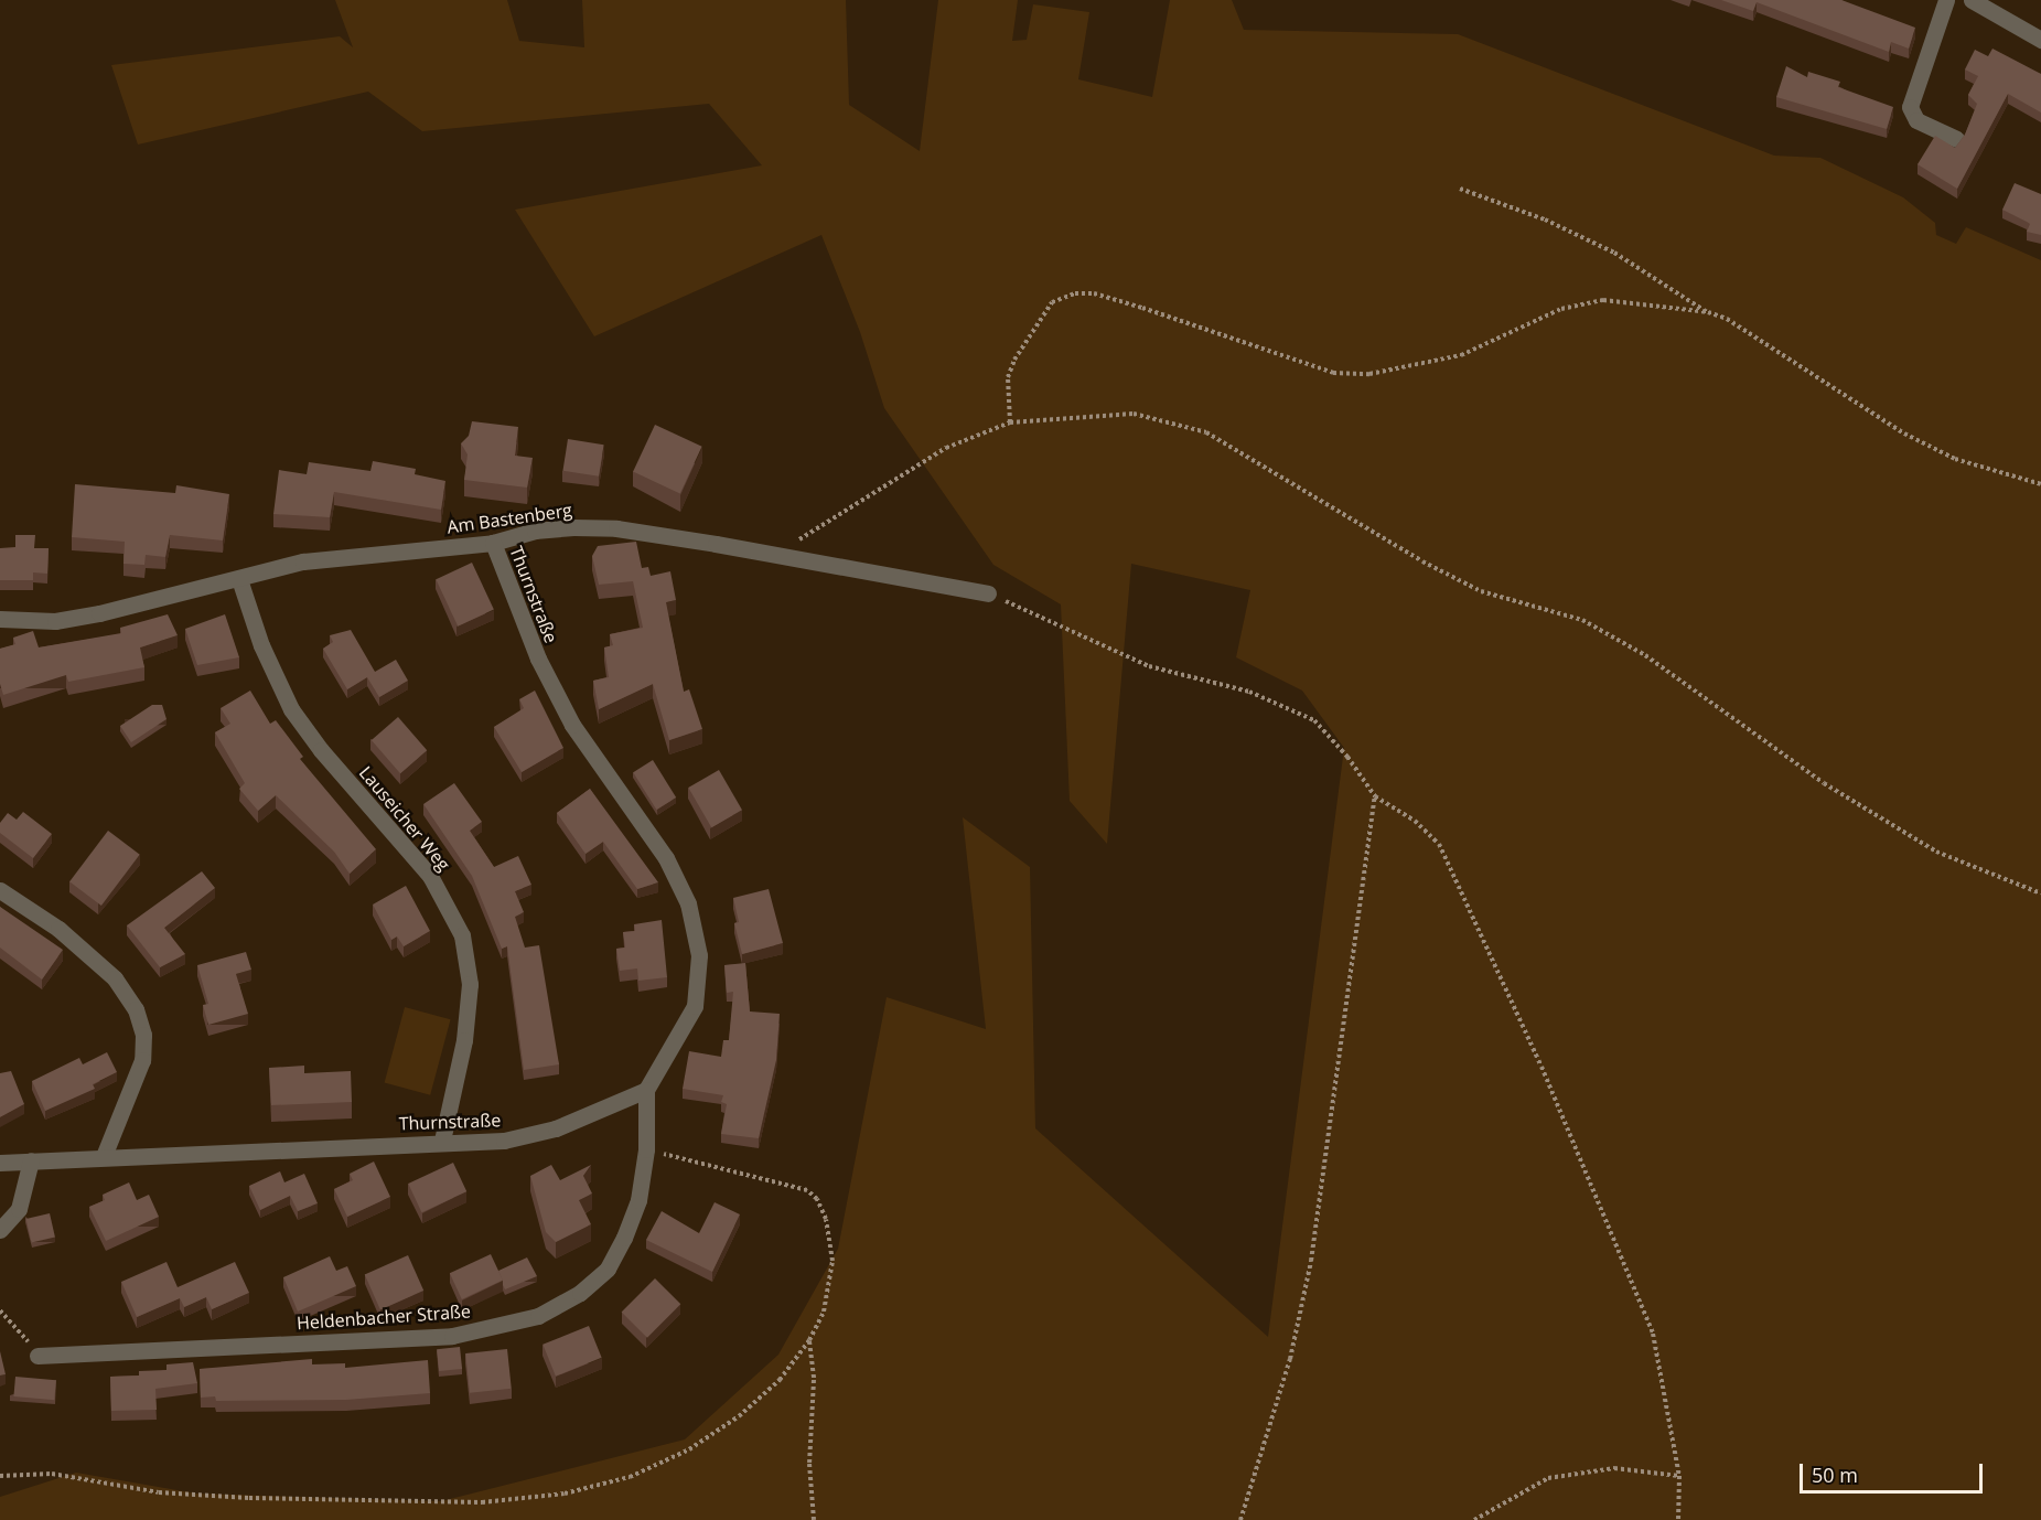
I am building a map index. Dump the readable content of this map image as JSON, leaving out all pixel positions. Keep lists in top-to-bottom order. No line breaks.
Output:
{"streets":{"street":["Am Bastenberg","Thurnstraße","Lauseicher Weg","Heldenbacher Straße"]},"crossings":[["Am Bastenberg","Thurnstraße"],["Am Bastenberg","Lauseicher Weg"],["Thurnstraße","Lauseicher Weg"],["Thurnstraße","Heldenbacher Straße"]],"scale_bar":"50 m"}
